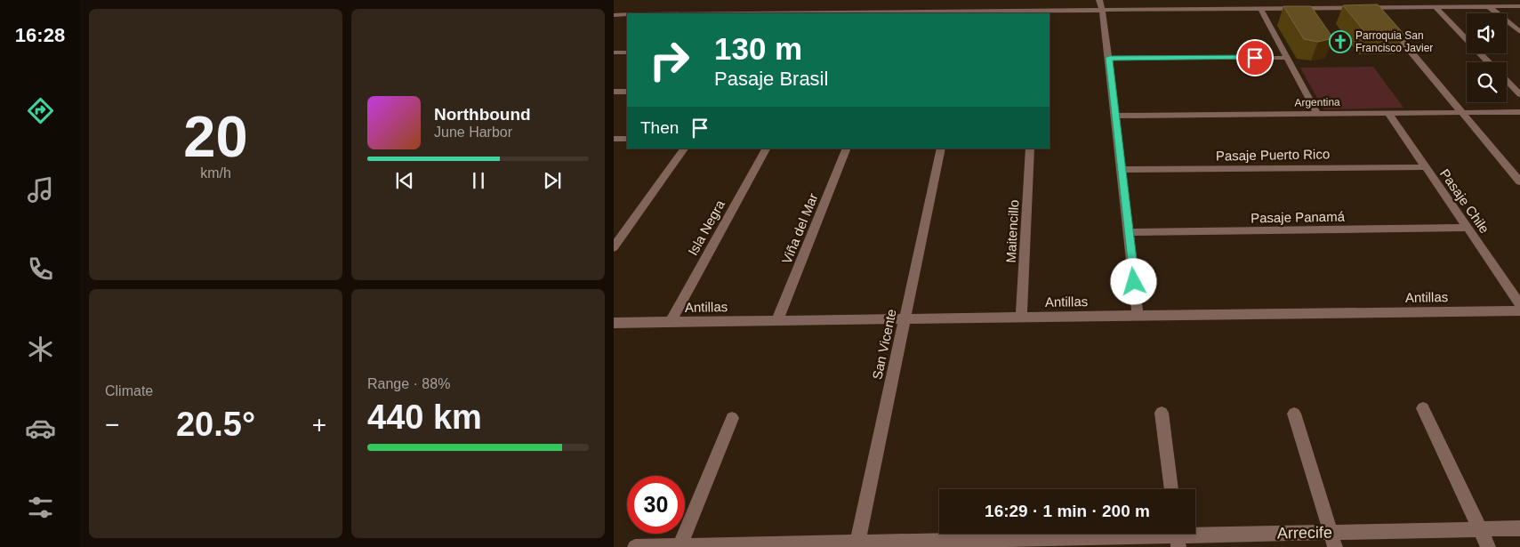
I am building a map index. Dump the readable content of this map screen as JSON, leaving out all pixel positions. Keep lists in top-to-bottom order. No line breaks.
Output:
{"streets":{"street":["Argentina","Pasaje Puerto Rico","Pasaje Chile","Pasaje Panamá","Isla Negra","Viña del Mar","Maitencillo","Antillas","San Vicente","Arrecife"]},"crossings":[["Argentina","Pasaje Chile"],["Pasaje Puerto Rico","Pasaje Chile"],["Pasaje Chile","Pasaje Panamá"],["Isla Negra","Antillas"],["Viña del Mar","Antillas"],["Maitencillo","Antillas"],["Antillas","San Vicente"],["San Vicente","Arrecife"]],"places":{"church":["Parroquia San Francisco Javier"]},"page":{"tabs":"16:28","tile":[["20","km/h"],"Climate",["Range · 88%","440 km"]],"turn":["130 m","Pasaje Brasil"],"song":["Northbound","June Harbor"],"then":"Then","heat":["−","20.5°","+"],"limit":"30","trip":"16:29 · 1 min · 200 m"}}
